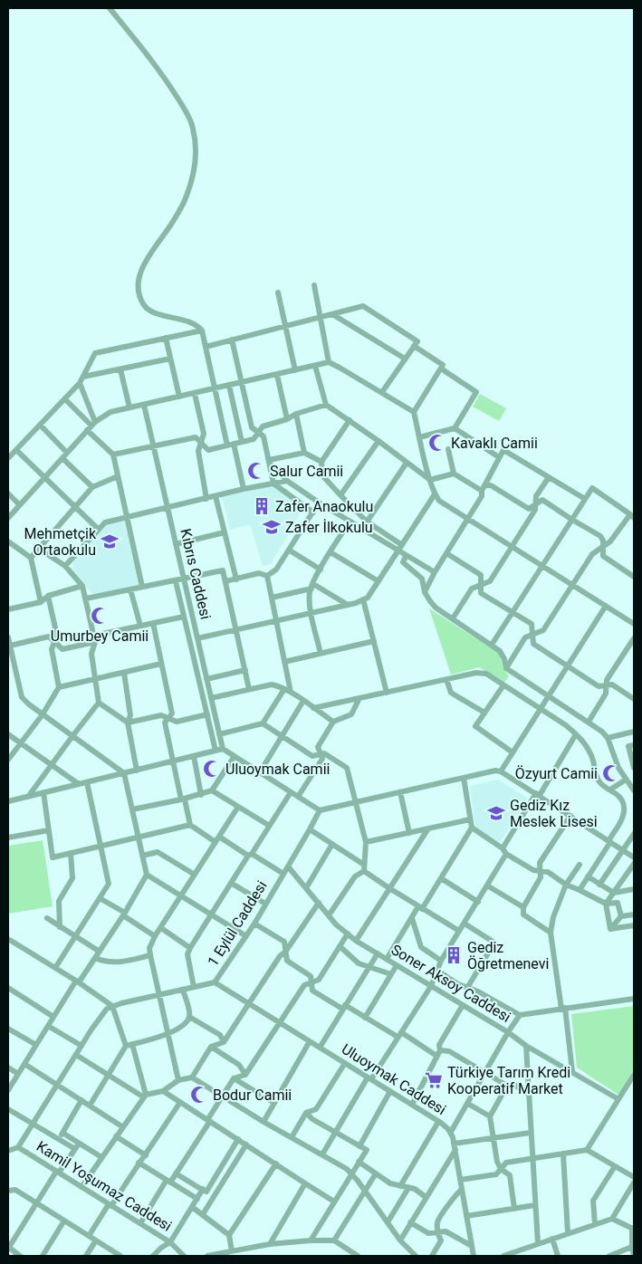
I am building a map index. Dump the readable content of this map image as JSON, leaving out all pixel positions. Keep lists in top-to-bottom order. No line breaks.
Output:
{"streets":{"street":["Kıbrıs Caddesi","1 Eylül Caddesi","Soner Aksoy Caddesi","Uluoymak Caddesi","Kamil Yoşumaz Caddesi"]},"crossings":[["1 Eylül Caddesi","Soner Aksoy Caddesi"],["1 Eylül Caddesi","Uluoymak Caddesi"]],"places":{"mosque":["Kavaklı Camii","Salur Camii","Umurbey Camii","Uluoymak Camii","Özyurt Camii","Bodur Camii"],"building":["Zafer Anaokulu","Gediz Öğretmenevi"],"school or university":["Zafer İlkokulu","Mehmetçik Ortaokulu","Gediz Kız Meslek Lisesi"],"supermarket":["Türkiye Tarım Kredi Kooperatif Market"]}}
